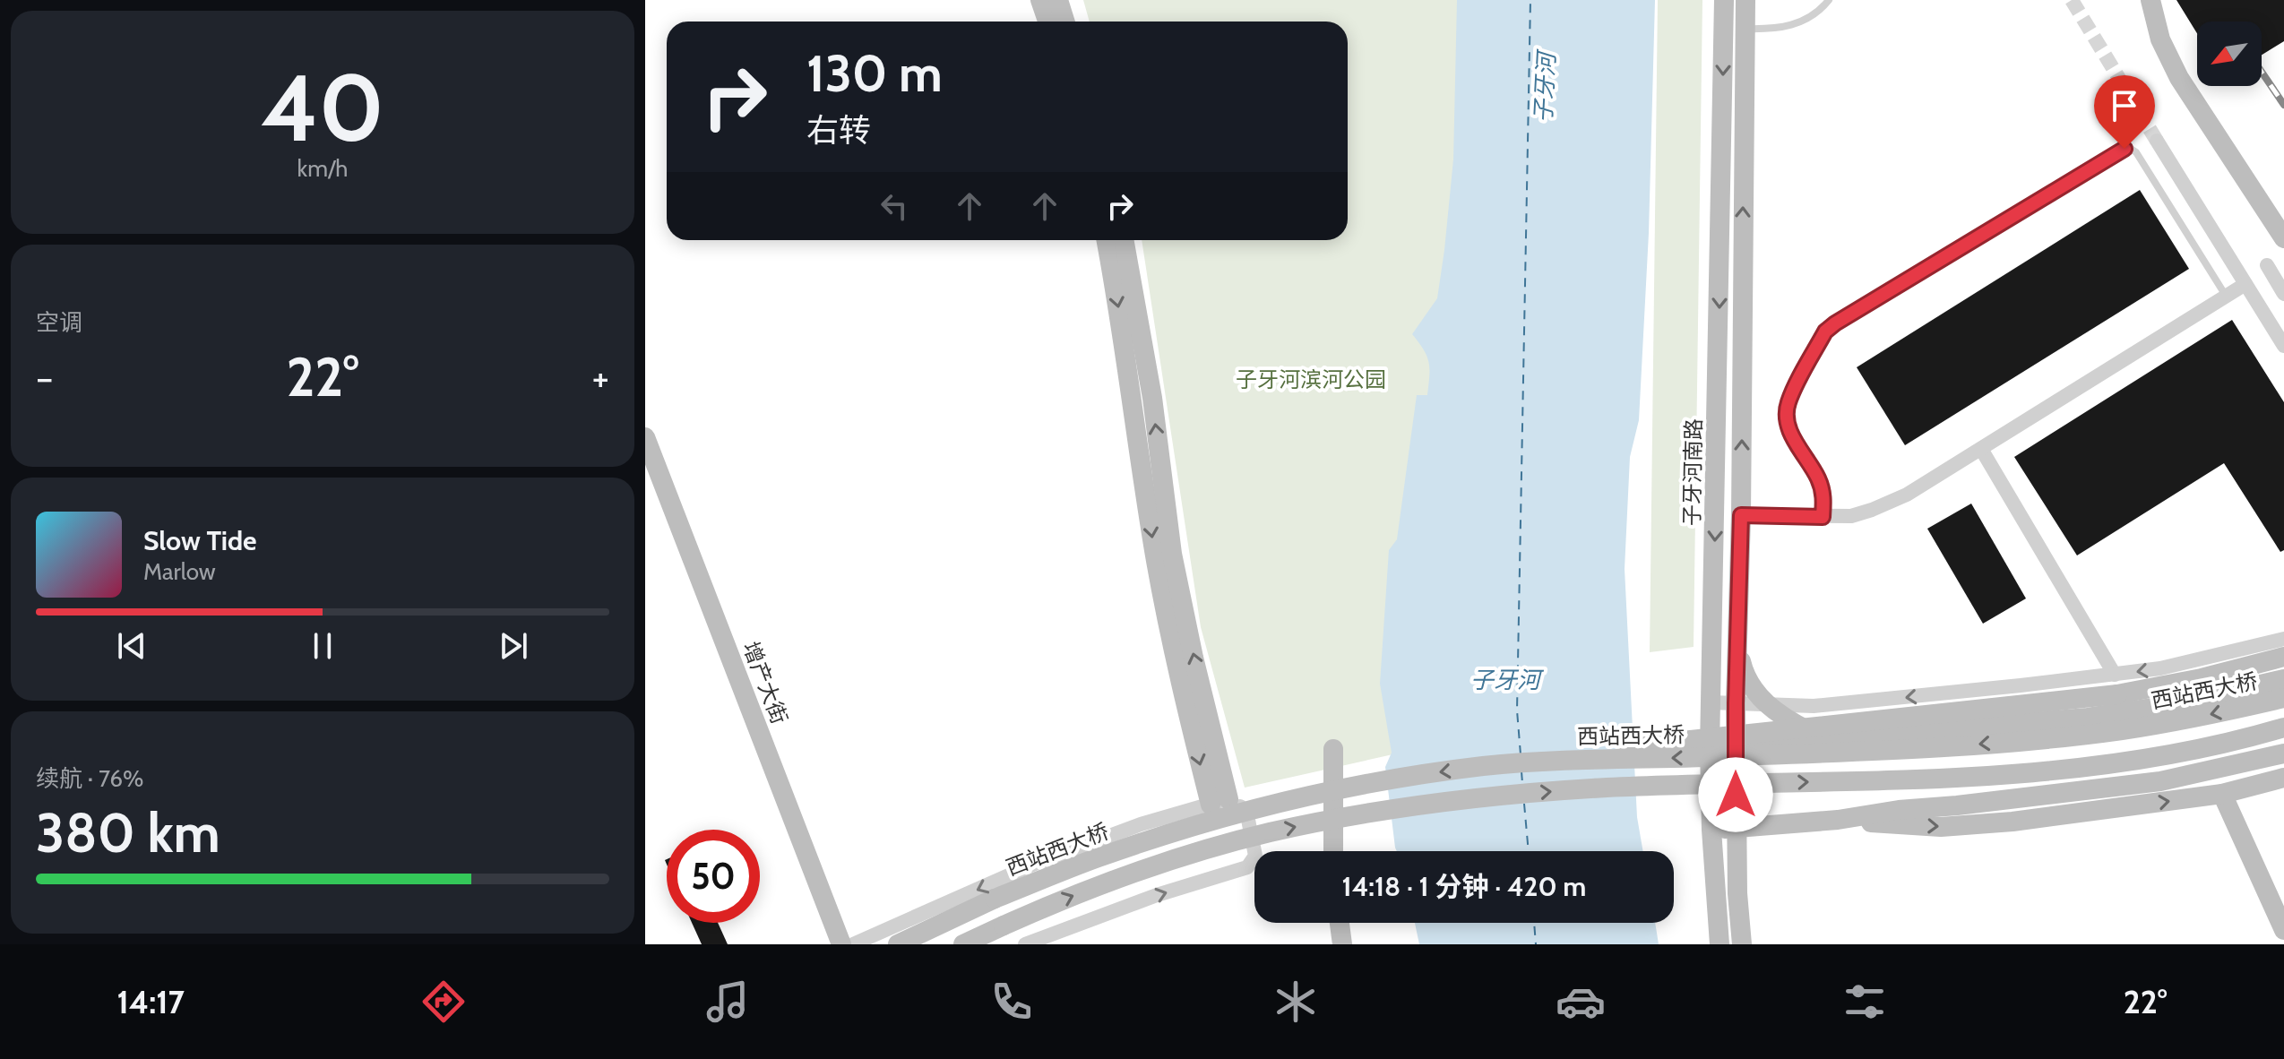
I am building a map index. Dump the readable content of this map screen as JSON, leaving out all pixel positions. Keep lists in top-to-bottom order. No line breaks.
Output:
{"streets":{"main road":["子牙河南路","增产大街","西站西大桥"]},"water":["子牙河"],"parks":["子牙河滨河公园"],"north":"bottom left","page":{"tile":[["40","km/h"],"空调",["续航 · 76%","380 km"]],"turn":["130 m","右转"],"heat":["−","22°","+"],"song":["Slow Tide","Marlow"],"limit":"50","trip":"14:18 · 1 分钟 · 420 m","tabs":["14:17","22°"]}}
